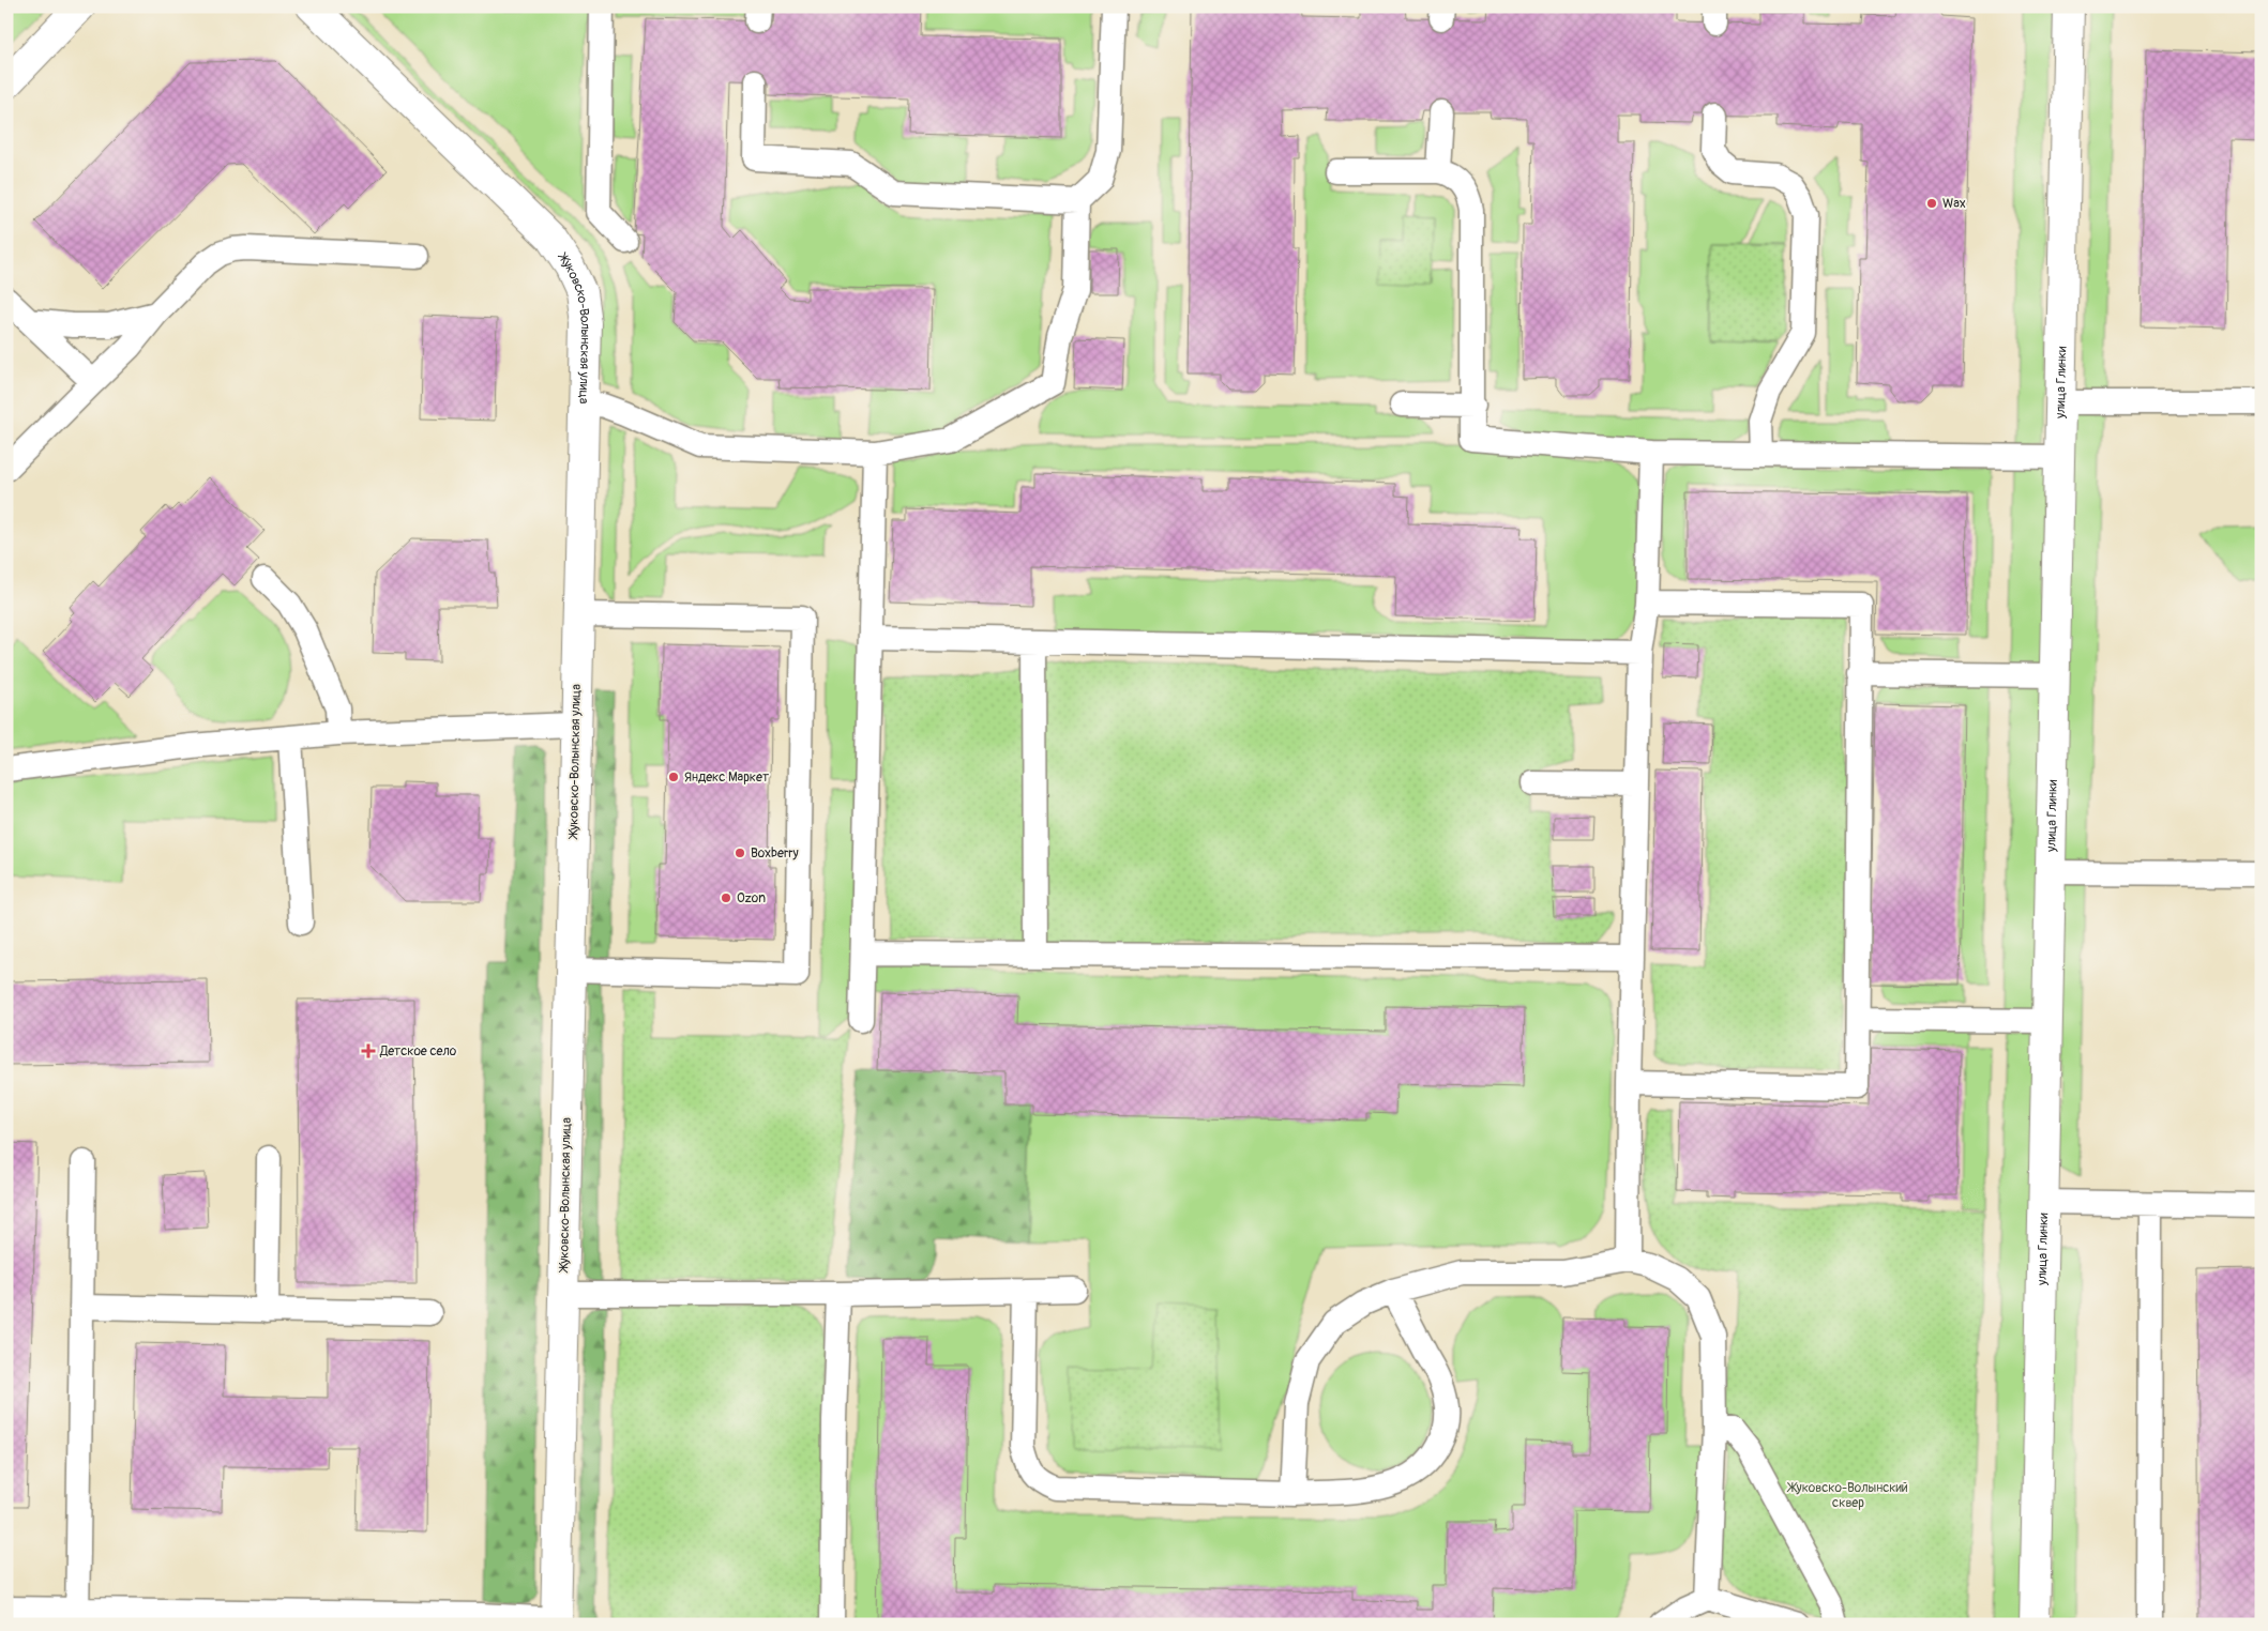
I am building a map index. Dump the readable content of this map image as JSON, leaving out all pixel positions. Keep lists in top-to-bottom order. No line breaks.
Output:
{"streets":{"main road":["Жуковско-Волынская улица","улица Глинки"]},"parks":["Жуковско-Волынский сквер"],"places":{"other":["Wax","Яндекс Маркет","Boxberry","Ozon"],"health":["Детское село"]}}
